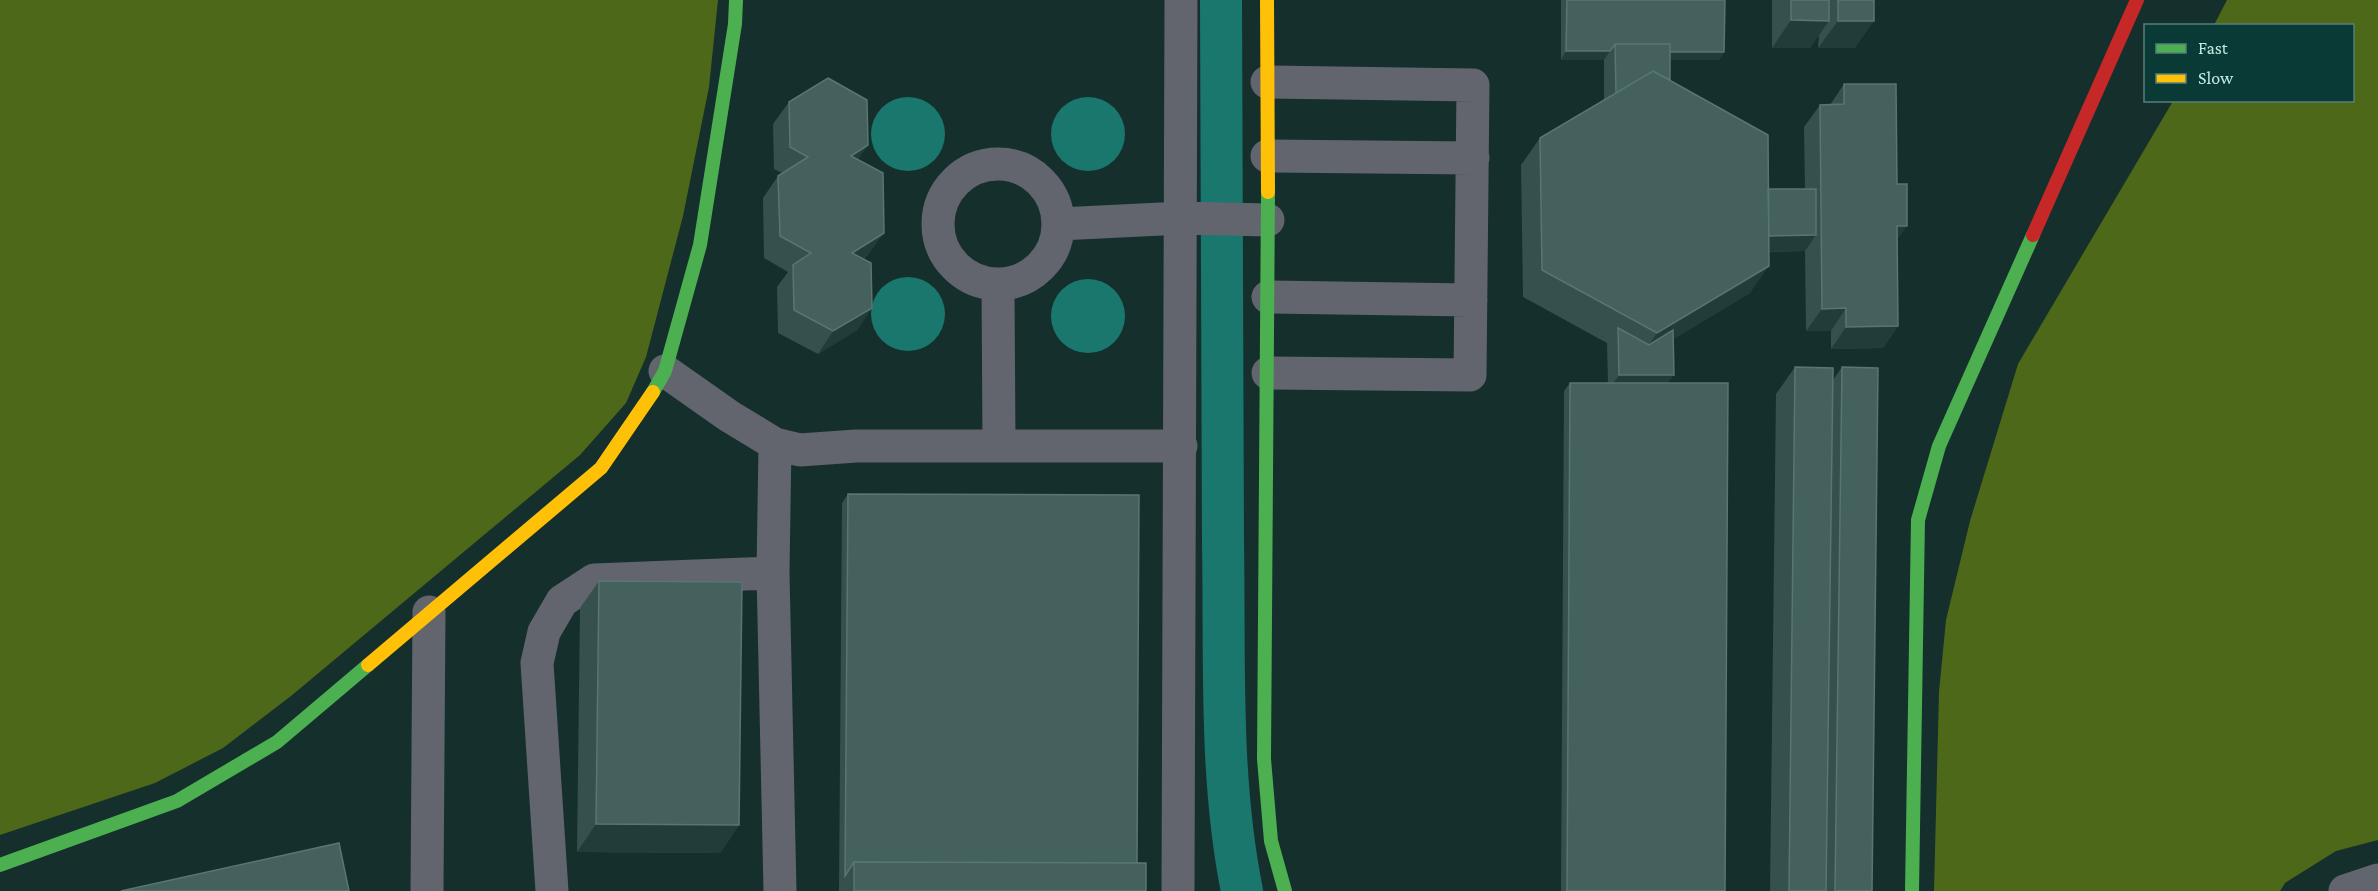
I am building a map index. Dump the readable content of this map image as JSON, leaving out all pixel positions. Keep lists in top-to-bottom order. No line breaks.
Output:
{"legend":["Fast","Slow"]}
